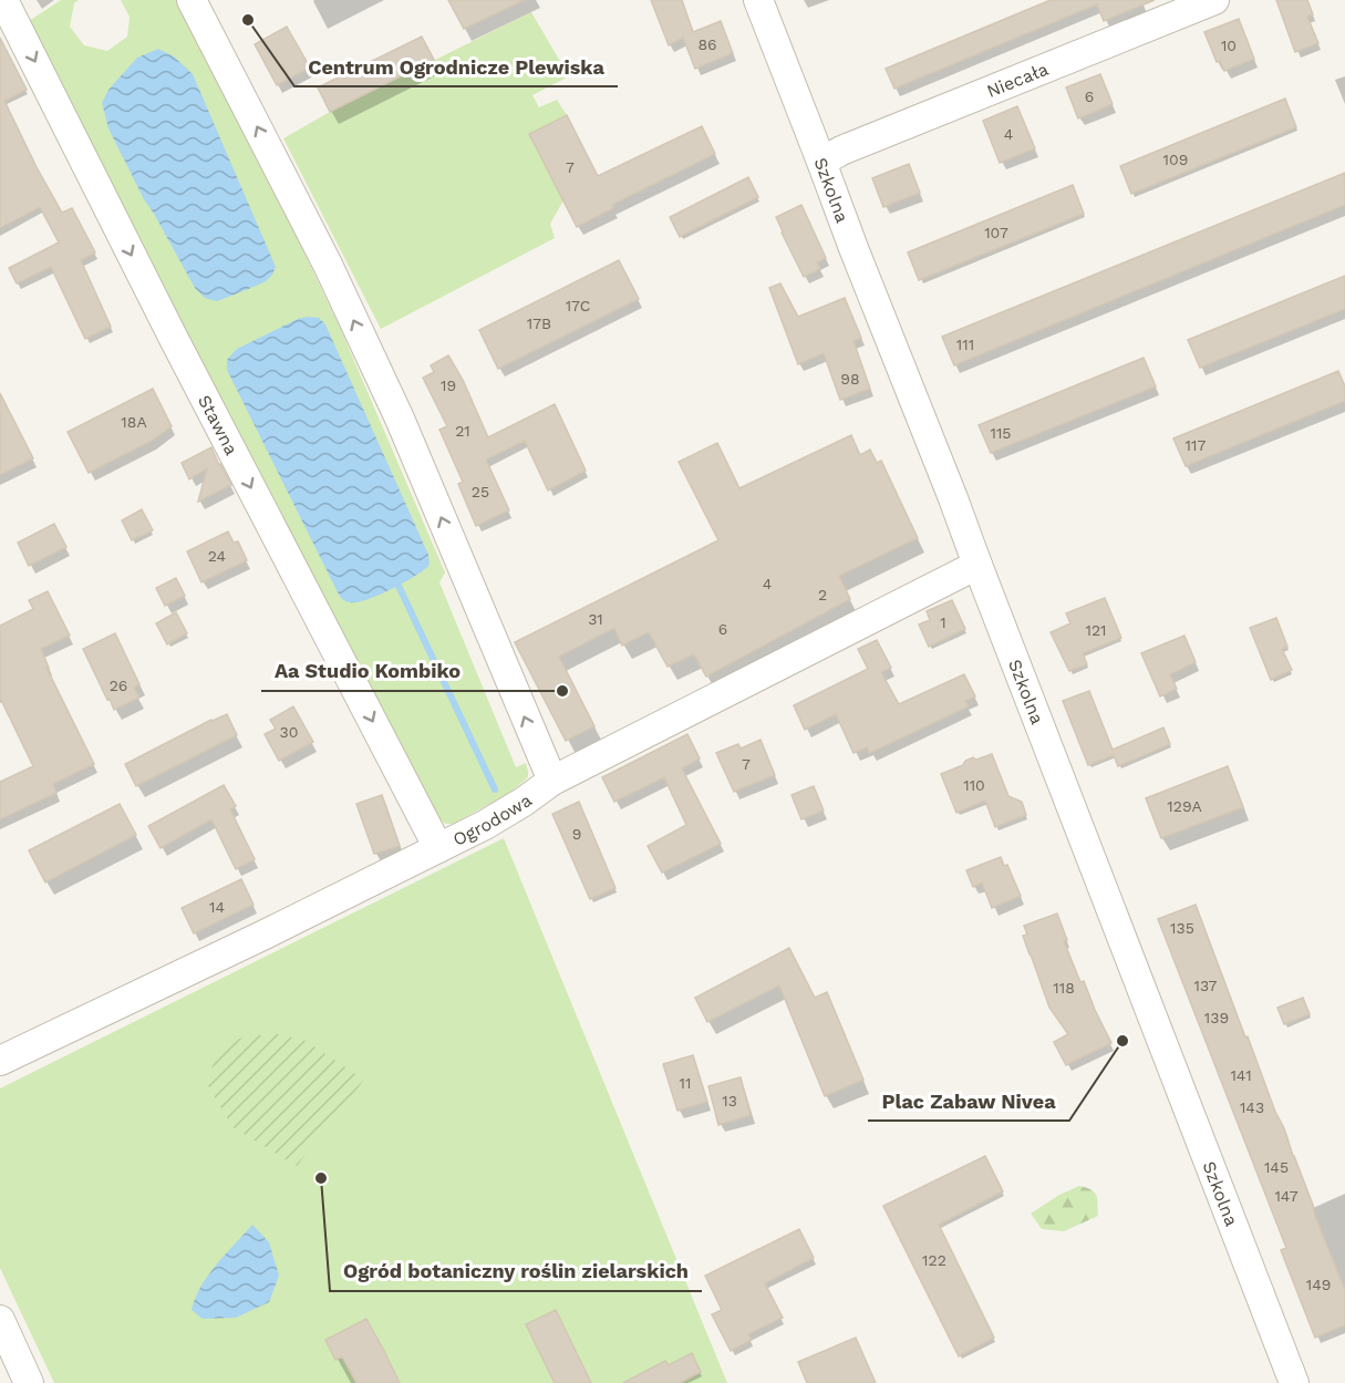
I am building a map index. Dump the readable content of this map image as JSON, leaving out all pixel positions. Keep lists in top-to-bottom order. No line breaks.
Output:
{"streets":{"street":["Niecała","Szkolna","Stawna","Ogrodowa"]},"crossings":[["Niecała","Szkolna"],["Szkolna","Ogrodowa"],["Stawna","Ogrodowa"]],"places":["Centrum Ogrodnicze Plewiska","Aa Studio Kombiko","Plac Zabaw Nivea","Ogród botaniczny roślin zielarskich"],"house_numbers":["86","10","6","4","109","7","107","17C","17B","111","98","19","18A","21","115","117","25","24","4","2","31","1","6","121","26","30","7","110","129A","9","14","135","137","118","139","141","11","13","143","145","147","122","149"]}
